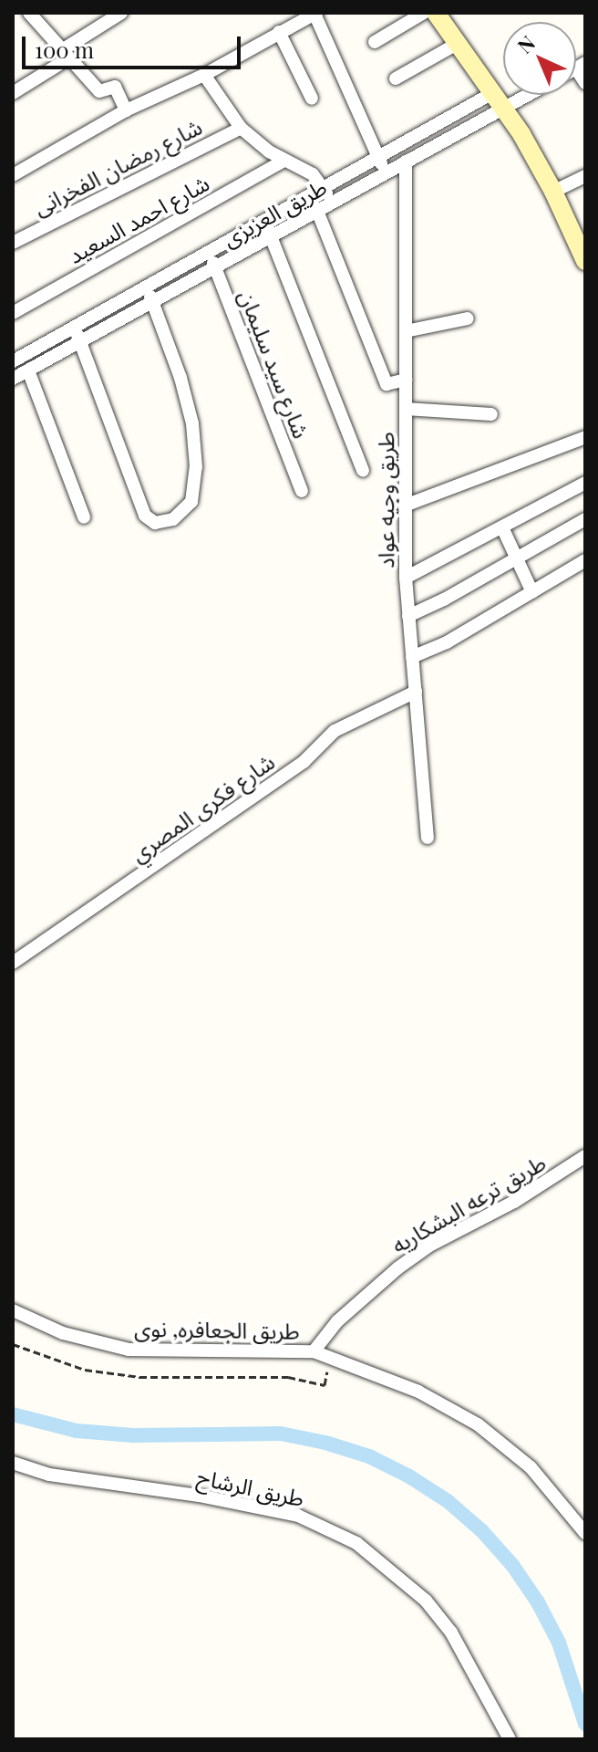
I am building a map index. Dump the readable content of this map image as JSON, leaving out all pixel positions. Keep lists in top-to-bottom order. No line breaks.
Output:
{"streets":{"street":["شارع رمضان الفخرانى","طريق العزيزى","شارع احمد السعيد","شارع سيد سليمان","طريق وجيه عواد","شارع فكرى المصري","طريق ترعه البشكاريه","طريق الجعافره, نوى","طريق الرشاح"]},"crossings":[["طريق العزيزى","شارع سيد سليمان"],["طريق العزيزى","طريق وجيه عواد"],["طريق وجيه عواد","شارع فكرى المصري"],["طريق ترعه البشكاريه","طريق الجعافره, نوى"]],"scale_bar":"100 m","north":"top left"}
